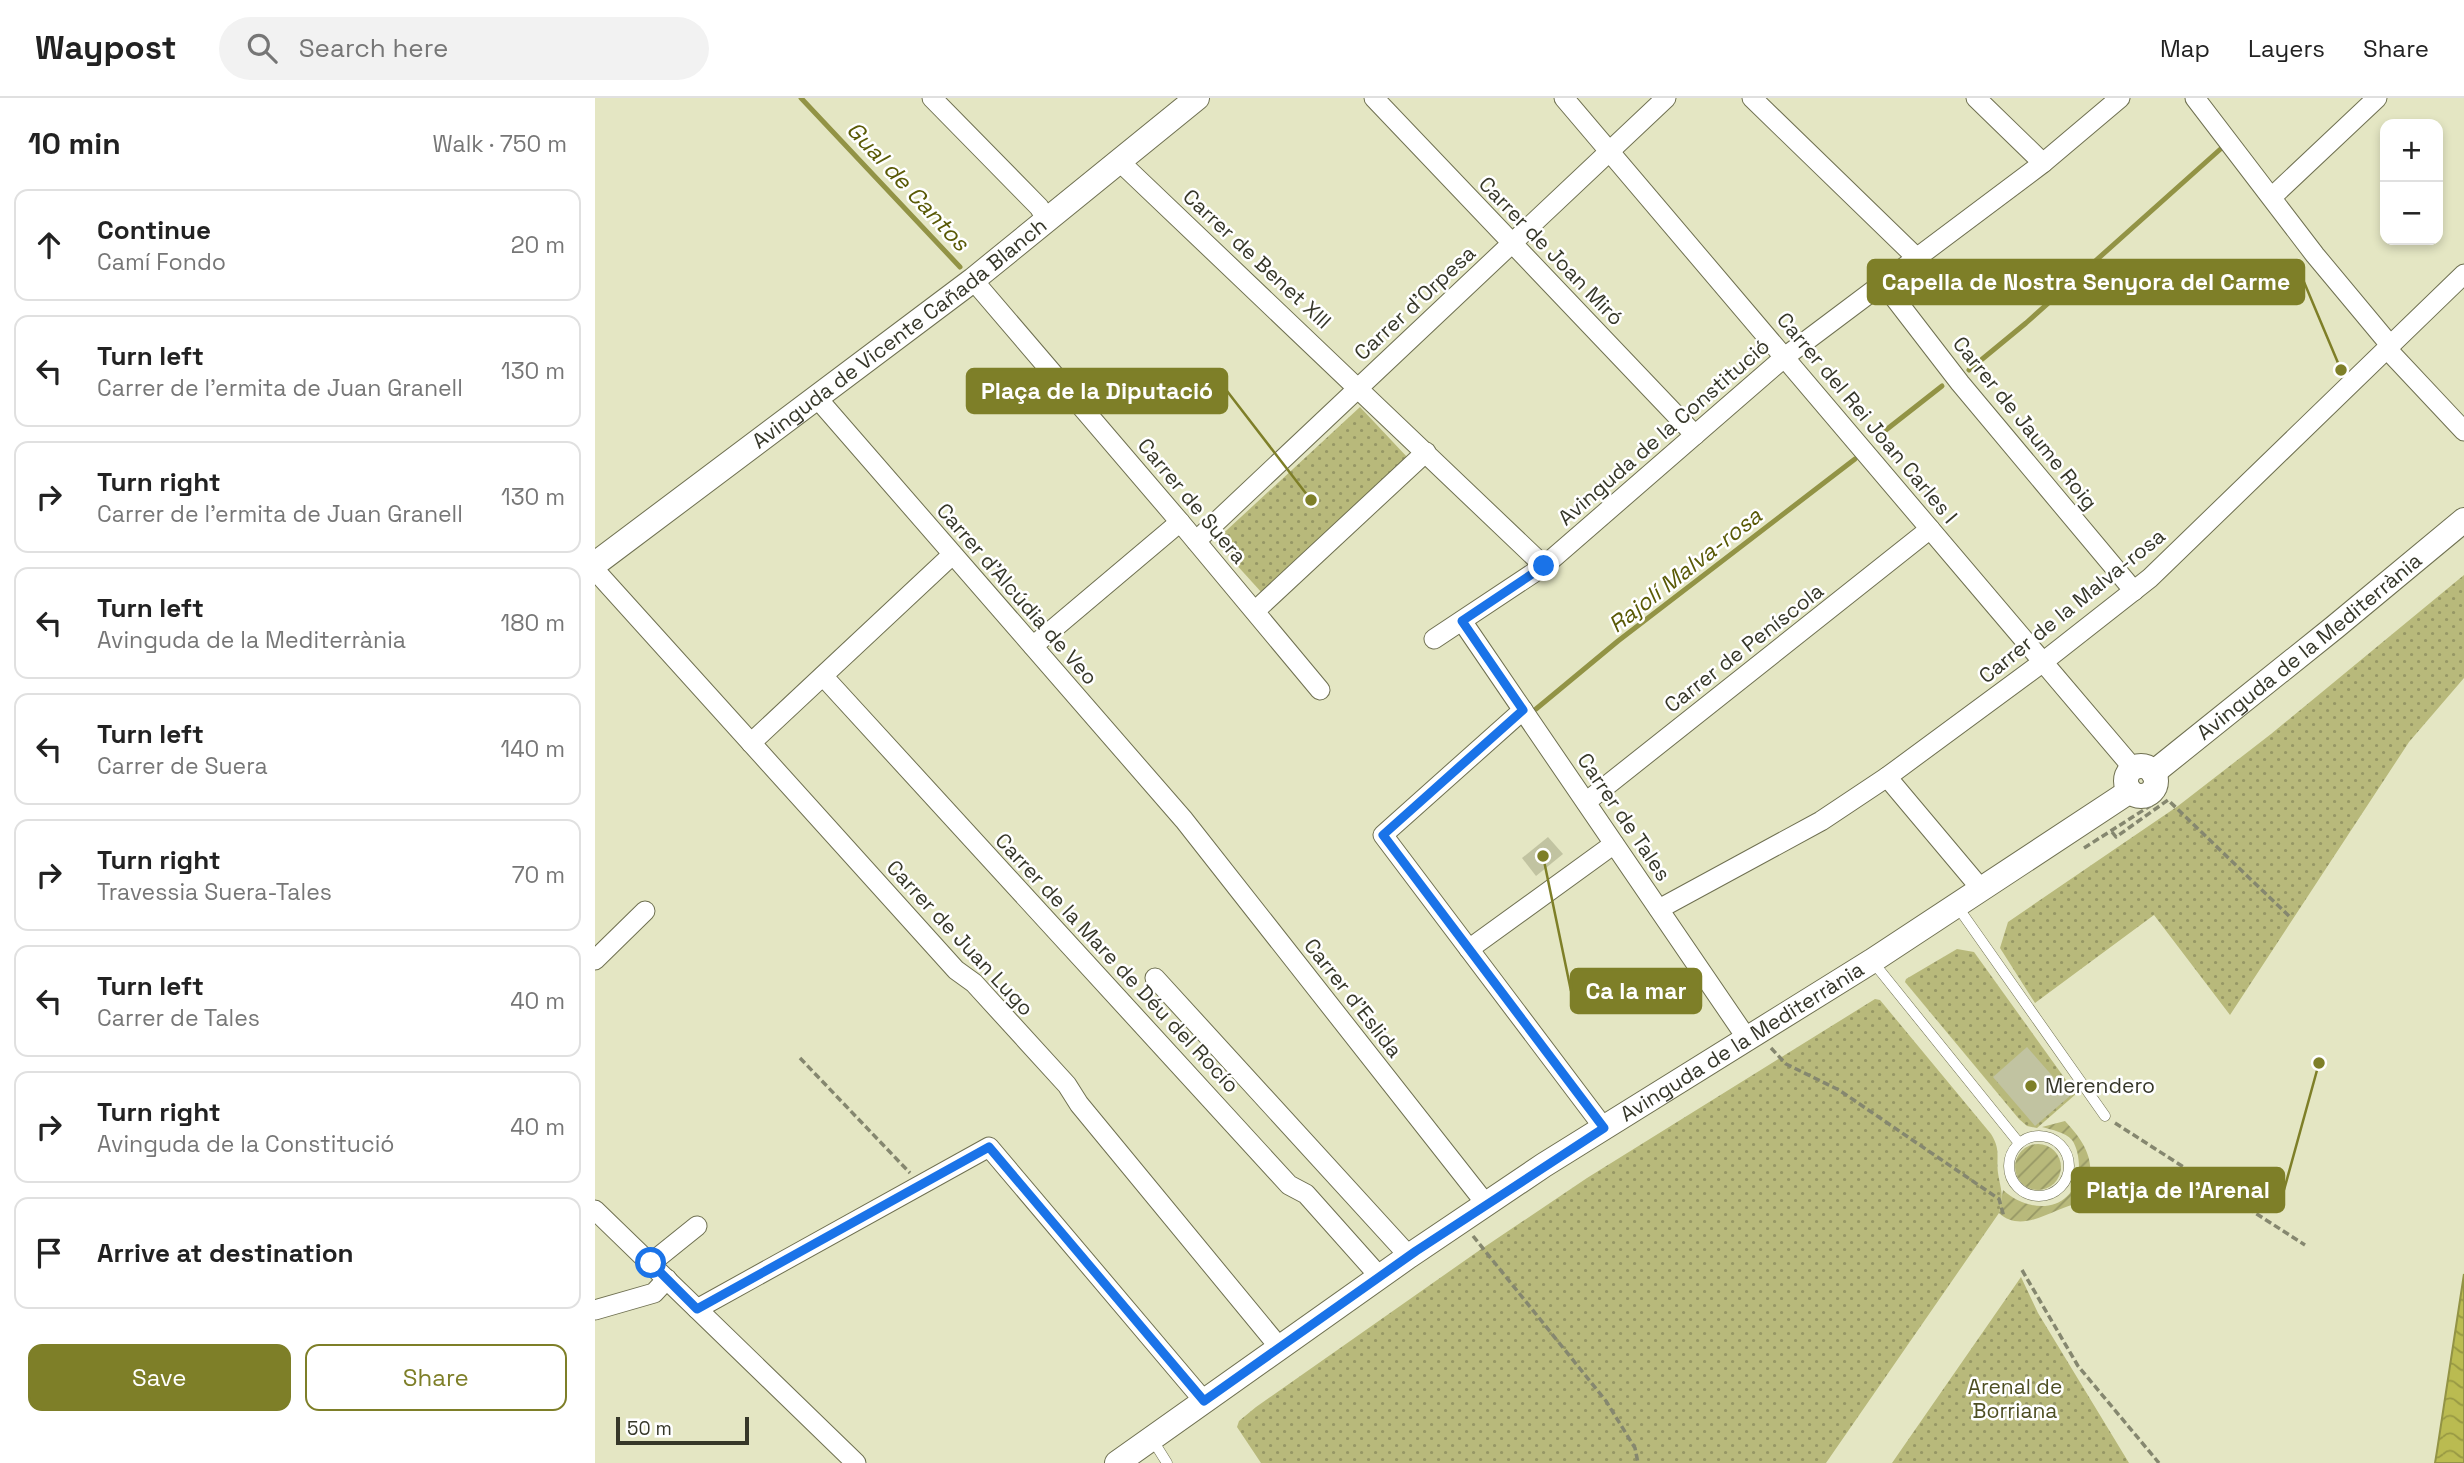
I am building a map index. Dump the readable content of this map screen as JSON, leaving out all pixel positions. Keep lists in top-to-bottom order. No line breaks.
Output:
{"streets":{"street":["Carrer de Joan Miró","Carrer de Benet XIII","Carrer d'Orpesa","Avinguda de Vicente Cañada Blanch","Carrer del Rei Joan Carles I","Carrer de Jaume Roig","Avinguda de la Constitució","Carrer de Suera","Carrer d'Alcúdia de Veo","Carrer de la Malva-rosa","Avinguda de la Mediterrània","Carrer de Peníscola","Carrer de Tales","Carrer de Juan Lugo","Carrer de la Mare de Déu del Rocío","Carrer d'Eslida"]},"crossings":[["Carrer de Joan Miró","Carrer d'Orpesa"],["Carrer de Joan Miró","Avinguda de la Constitució"],["Carrer de Benet XIII","Carrer d'Orpesa"],["Carrer de Benet XIII","Avinguda de Vicente Cañada Blanch"],["Carrer de Benet XIII","Avinguda de la Constitució"],["Carrer d'Orpesa","Carrer del Rei Joan Carles I"],["Carrer d'Orpesa","Carrer de Suera"],["Avinguda de Vicente Cañada Blanch","Carrer de Suera"],["Avinguda de Vicente Cañada Blanch","Carrer d'Alcúdia de Veo"],["Carrer del Rei Joan Carles I","Avinguda de la Constitució"],["Carrer del Rei Joan Carles I","Carrer de la Malva-rosa"],["Carrer del Rei Joan Carles I","Avinguda de la Mediterrània"],["Carrer del Rei Joan Carles I","Carrer de Peníscola"],["Carrer de Jaume Roig","Avinguda de la Constitució"],["Carrer de Jaume Roig","Carrer de la Malva-rosa"],["Avinguda de la Constitució","Carrer de Tales"],["Carrer d'Alcúdia de Veo","Carrer d'Eslida"],["Carrer de la Malva-rosa","Carrer de Tales"],["Avinguda de la Mediterrània","Carrer de Tales"],["Avinguda de la Mediterrània","Carrer de Juan Lugo"],["Avinguda de la Mediterrània","Carrer de la Mare de Déu del Rocío"],["Avinguda de la Mediterrània","Carrer d'Eslida"],["Carrer de Peníscola","Carrer de Tales"]],"water":["Gual de Cantos","Rajolí Malva-rosa"],"parks":["Arenal de Borriana"],"places":["Capella de Nostra Senyora del Carme","Plaça de la Diputació","Ca la mar","Platja de l'Arenal","Merendero"],"scale_bar":"50 m","page":{"header":"Waypost","search":"Search here","nav":["Map","Layers","Share"],"heading":["10 min","Walk · 750 m"],"map_buttons":["+","−"],"list":[["Continue","Camí Fondo","20 m"],["Turn left","Carrer de l'ermita de Juan Granell","130 m"],["Turn right","Carrer de l'ermita de Juan Granell","130 m"],["Turn left","Avinguda de la Mediterrània","180 m"],["Turn left","Carrer de Suera","140 m"],["Turn right","Travessia Suera-Tales","70 m"],["Turn left","Carrer de Tales","40 m"],["Turn right","Avinguda de la Constitució","40 m"],"Arrive at destination"],"buttons":["Save","Share"],"scale":"50 m"}}
